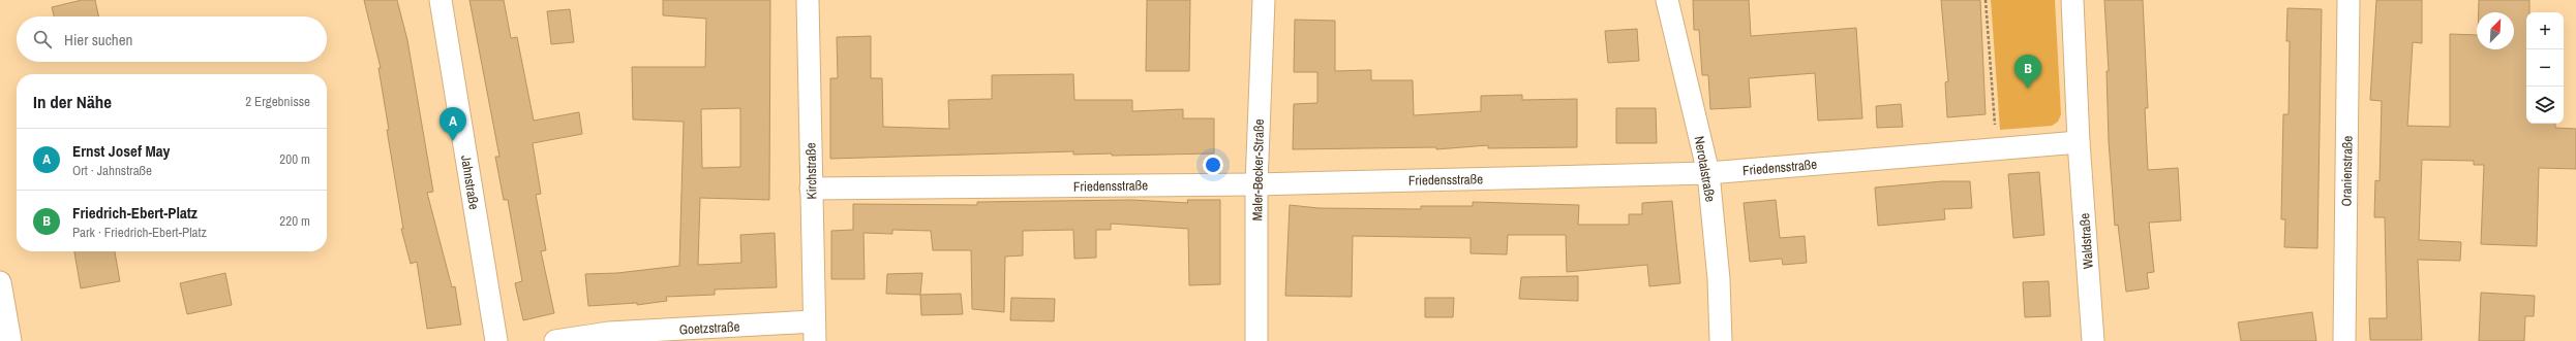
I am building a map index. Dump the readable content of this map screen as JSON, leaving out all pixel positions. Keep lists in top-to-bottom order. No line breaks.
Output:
{"streets":{"street":["Friedensstraße","Nerotalstraße","Maler-Becker-Straße","Kirchstraße","Oranienstraße","Jahnstraße","Waldstraße","Goetzstraße"]},"crossings":[["Friedensstraße","Nerotalstraße"],["Friedensstraße","Maler-Becker-Straße"],["Friedensstraße","Kirchstraße"],["Friedensstraße","Waldstraße"],["Kirchstraße","Goetzstraße"]],"north":"top right","page":{"map_buttons":["+","−"],"search":"Hier suchen","pins":["B","A"],"heading":["In der Nähe","2 Ergebnisse"],"list":[{"mark":"A","name":"Ernst Josef May","note":"Ort · Jahnstraße","value":"200 m"},{"mark":"B","name":"Friedrich-Ebert-Platz","note":"Park · Friedrich-Ebert-Platz","value":"220 m"}]}}
